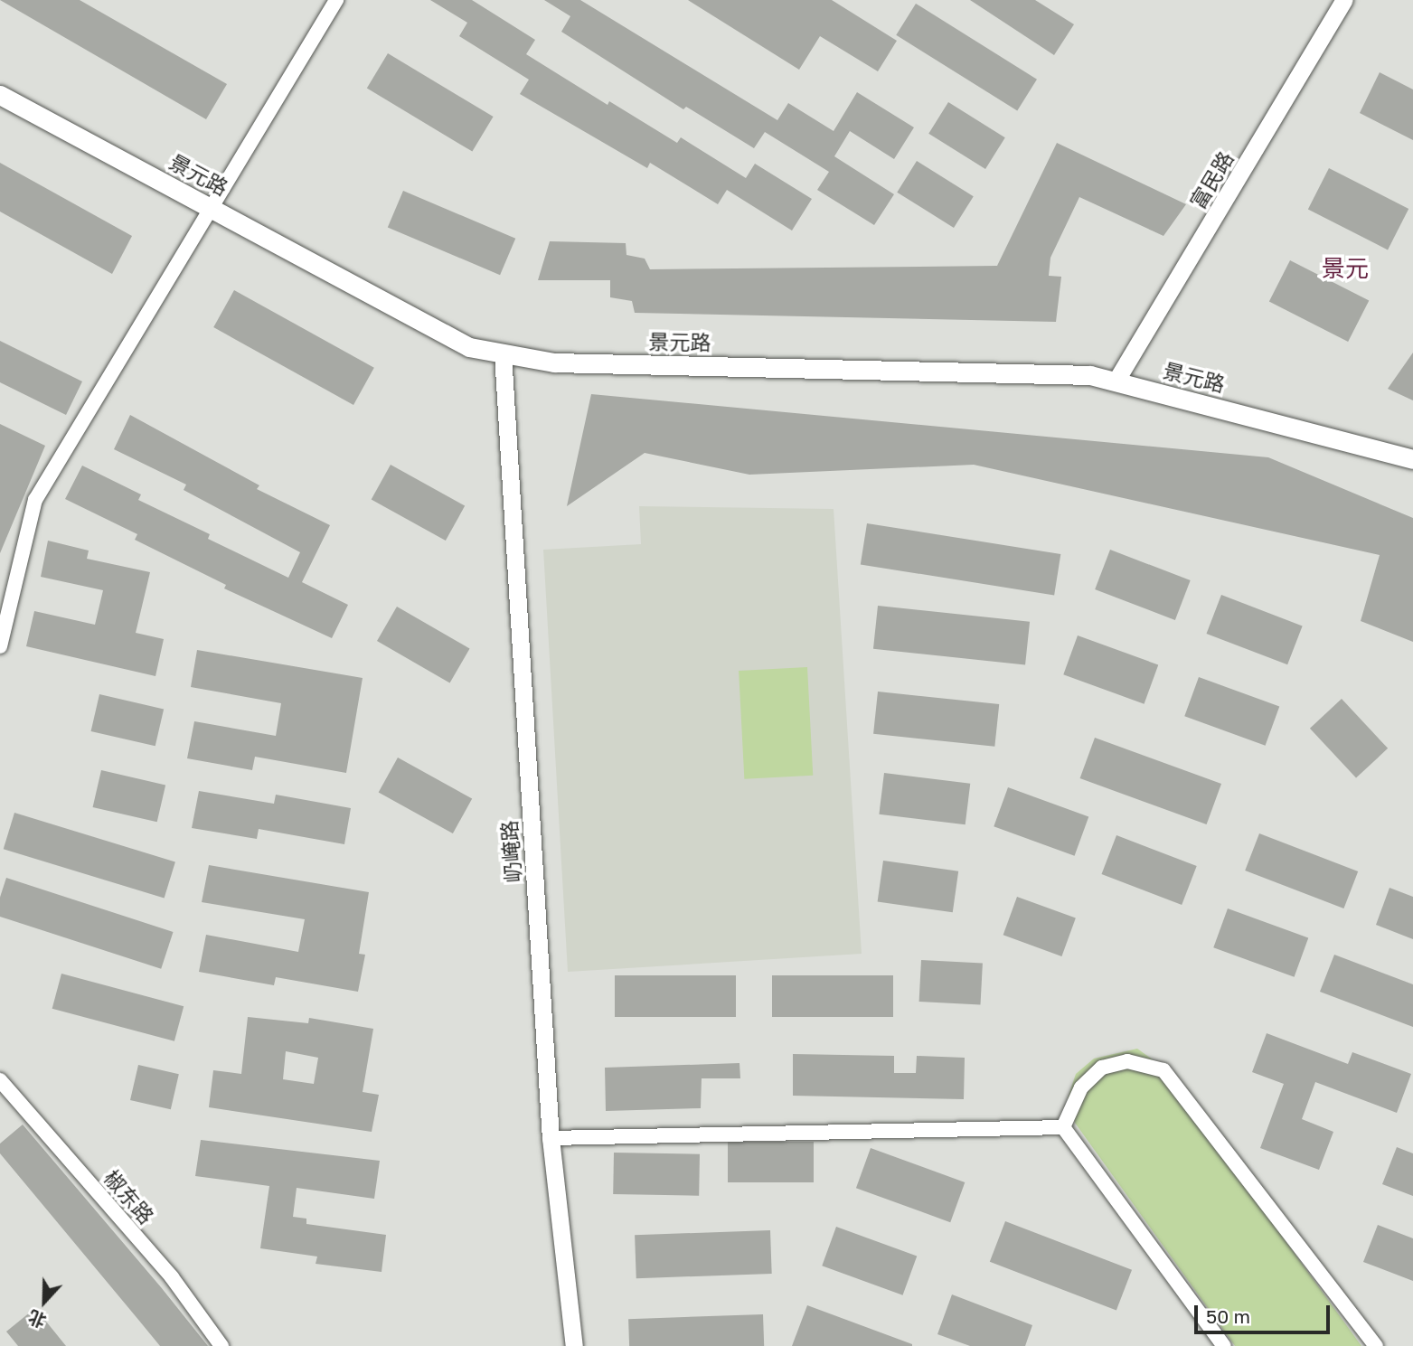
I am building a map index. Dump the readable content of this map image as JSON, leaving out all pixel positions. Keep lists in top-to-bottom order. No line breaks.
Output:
{"streets":{"main road":["景元路"],"street":["富民路","屷崦路","椒东路"]},"crossings":[["景元路","富民路"],["景元路","屷崦路"]],"districts":["景元"],"scale_bar":"50 m","north":"bottom"}
